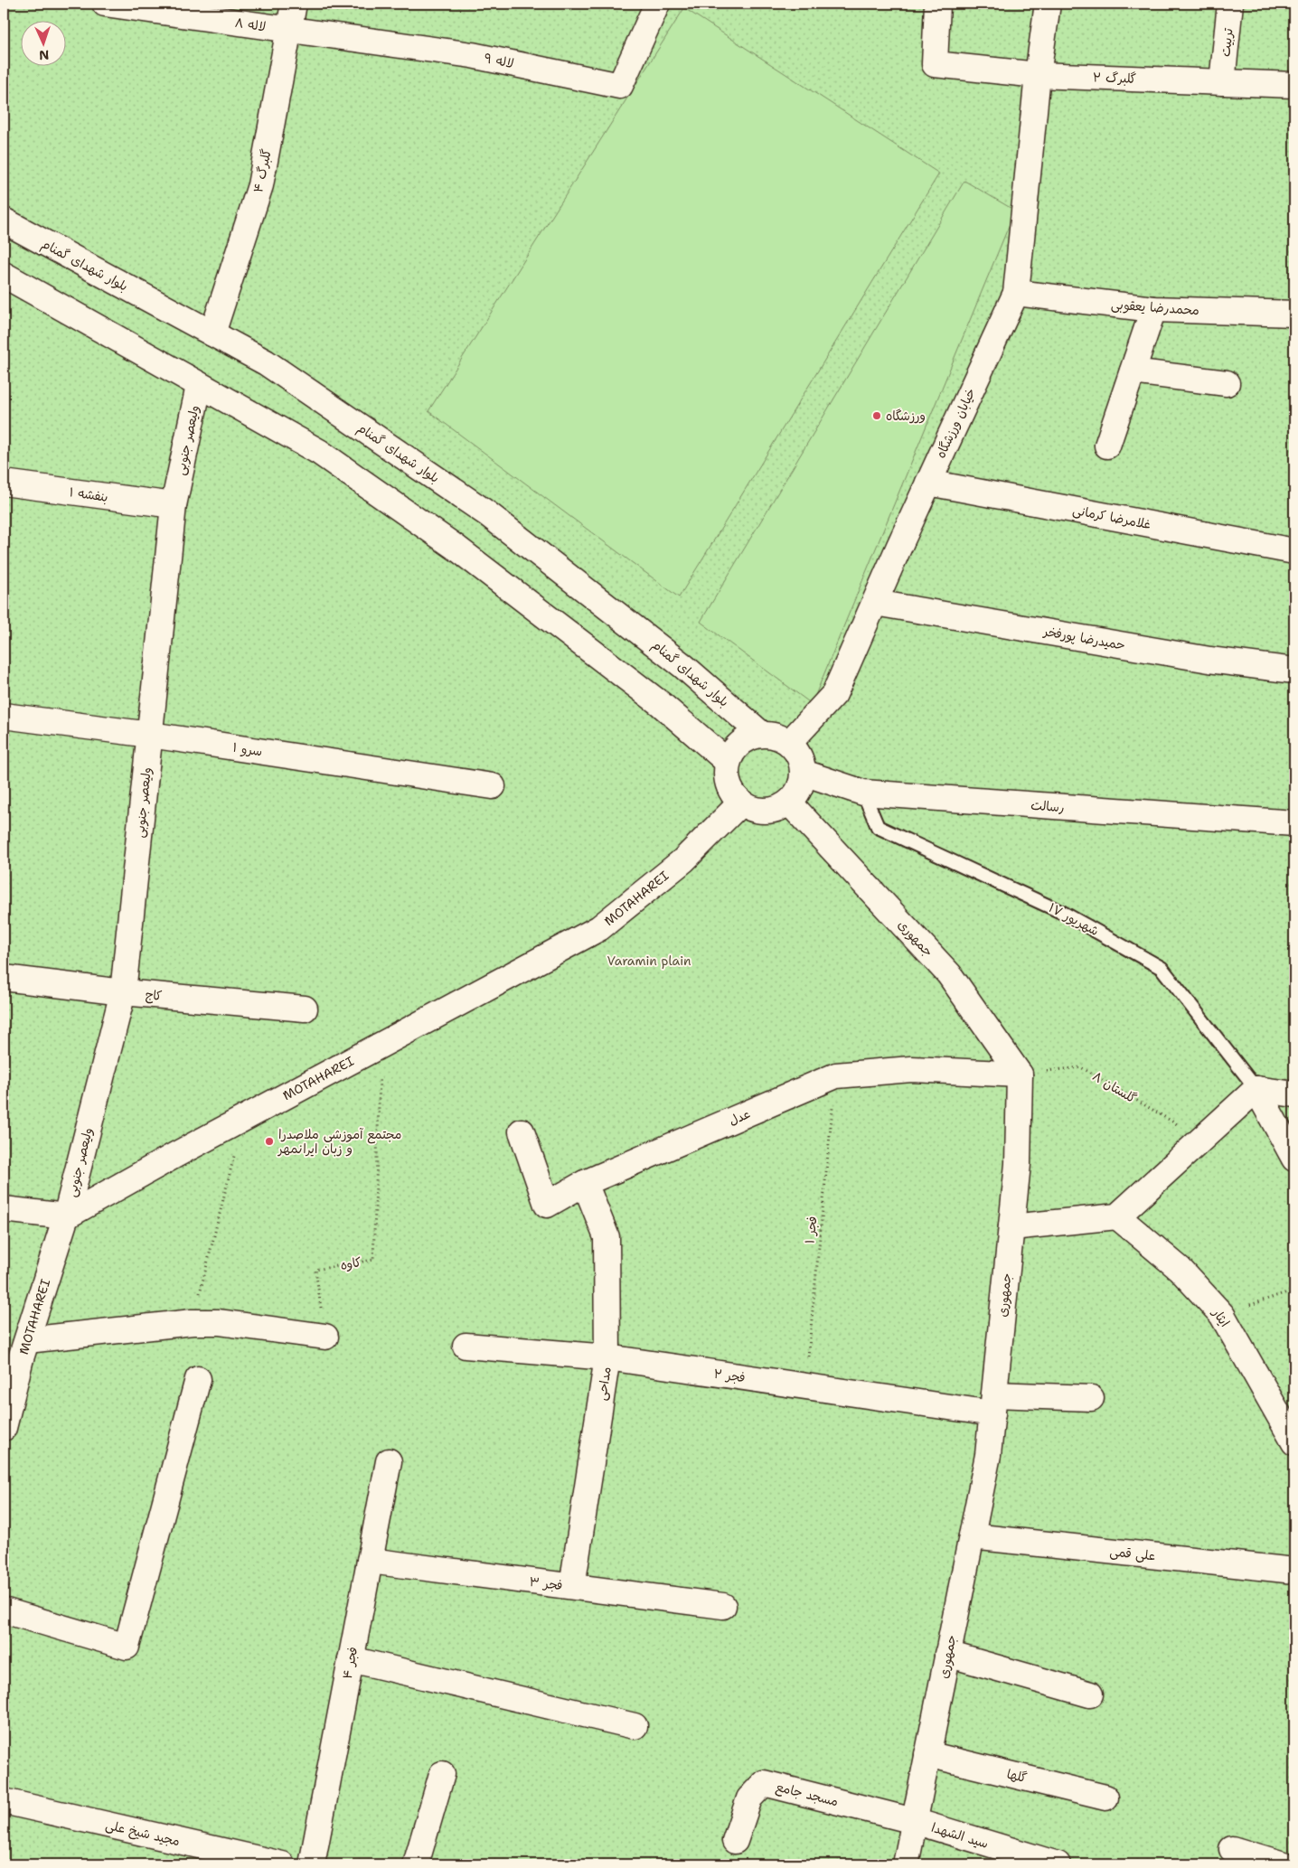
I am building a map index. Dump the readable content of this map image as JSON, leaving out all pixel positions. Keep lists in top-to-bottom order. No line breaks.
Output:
{"streets":{"street":["لاله ۸","تربیت","لاله ۹","گلبرگ ۲","گلبرگ ۴","بلوار شهدای گمنام","محمدرضا یعقوبی","خیابان ورزشگاه","ولیعصر جنوبی","بنفشه ۱","غلامرضا کرمانی","حمیدرضا پورفخر","سرو ۱","رسالت","MOTAHAREI","جمهوری","کاج","عدل","ایثار","فجر ۲","مداحی","علی قمی","فجر ۳","فجر ۴","گلها","مسجد جامع","مجید شیخ علی","سید الشهدا"],"lane":["۱۷ شهریور"],"path":["گلستان ۸","فجر ۱","کاوه"]},"crossings":[["لاله ۸","لاله ۹"],["لاله ۸","گلبرگ ۴"],["تربیت","گلبرگ ۲"],["لاله ۹","گلبرگ ۴"],["گلبرگ ۲","خیابان ورزشگاه"],["گلبرگ ۴","بلوار شهدای گمنام"],["بلوار شهدای گمنام","خیابان ورزشگاه"],["بلوار شهدای گمنام","رسالت"],["بلوار شهدای گمنام","MOTAHAREI"],["بلوار شهدای گمنام","جمهوری"],["محمدرضا یعقوبی","خیابان ورزشگاه"],["خیابان ورزشگاه","غلامرضا کرمانی"],["خیابان ورزشگاه","حمیدرضا پورفخر"],["خیابان ورزشگاه","رسالت"],["خیابان ورزشگاه","MOTAHAREI"],["خیابان ورزشگاه","جمهوری"],["ولیعصر جنوبی","بنفشه ۱"],["ولیعصر جنوبی","سرو ۱"],["ولیعصر جنوبی","MOTAHAREI"],["ولیعصر جنوبی","کاج"],["رسالت","MOTAHAREI"],["رسالت","۱۷ شهریور"],["رسالت","جمهوری"],["MOTAHAREI","جمهوری"],["MOTAHAREI","کاوه"],["جمهوری","گلستان ۸"],["جمهوری","عدل"],["جمهوری","فجر ۲"],["جمهوری","علی قمی"],["جمهوری","گلها"],["جمهوری","مسجد جامع"],["جمهوری","سید الشهدا"],["گلستان ۸","عدل"],["عدل","فجر ۱"],["عدل","مداحی"],["فجر ۱","فجر ۲"],["فجر ۲","مداحی"],["مداحی","فجر ۳"],["فجر ۳","فجر ۴"],["مسجد جامع","سید الشهدا"]],"parks":["Varamin plain"],"places":["ورزشگاه","مجتمع آموزشی ملاصدرا و زبان ایرانمهر"],"north":"bottom"}
